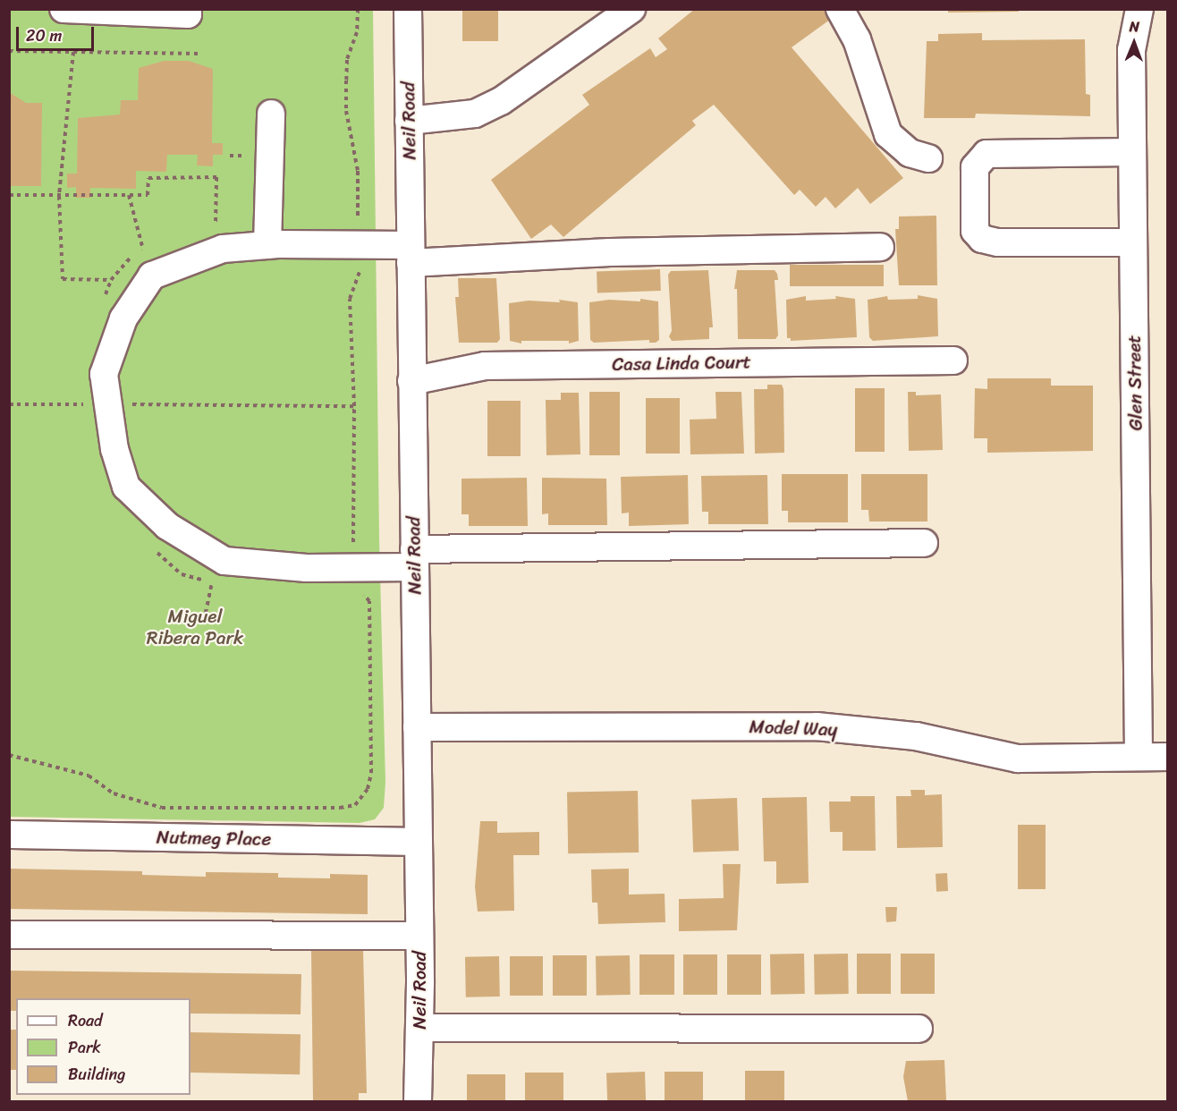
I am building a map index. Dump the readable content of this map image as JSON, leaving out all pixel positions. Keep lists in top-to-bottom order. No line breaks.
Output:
{"streets":{"street":["Neil Road","Casa Linda Court","Glen Street","Model Way","Nutmeg Place"]},"crossings":[["Neil Road","Casa Linda Court"],["Neil Road","Model Way"],["Neil Road","Nutmeg Place"],["Glen Street","Model Way"]],"parks":["Miguel Ribera Park"],"legend":["Road","Park","Building"],"scale_bar":"20 m","north":"top"}
